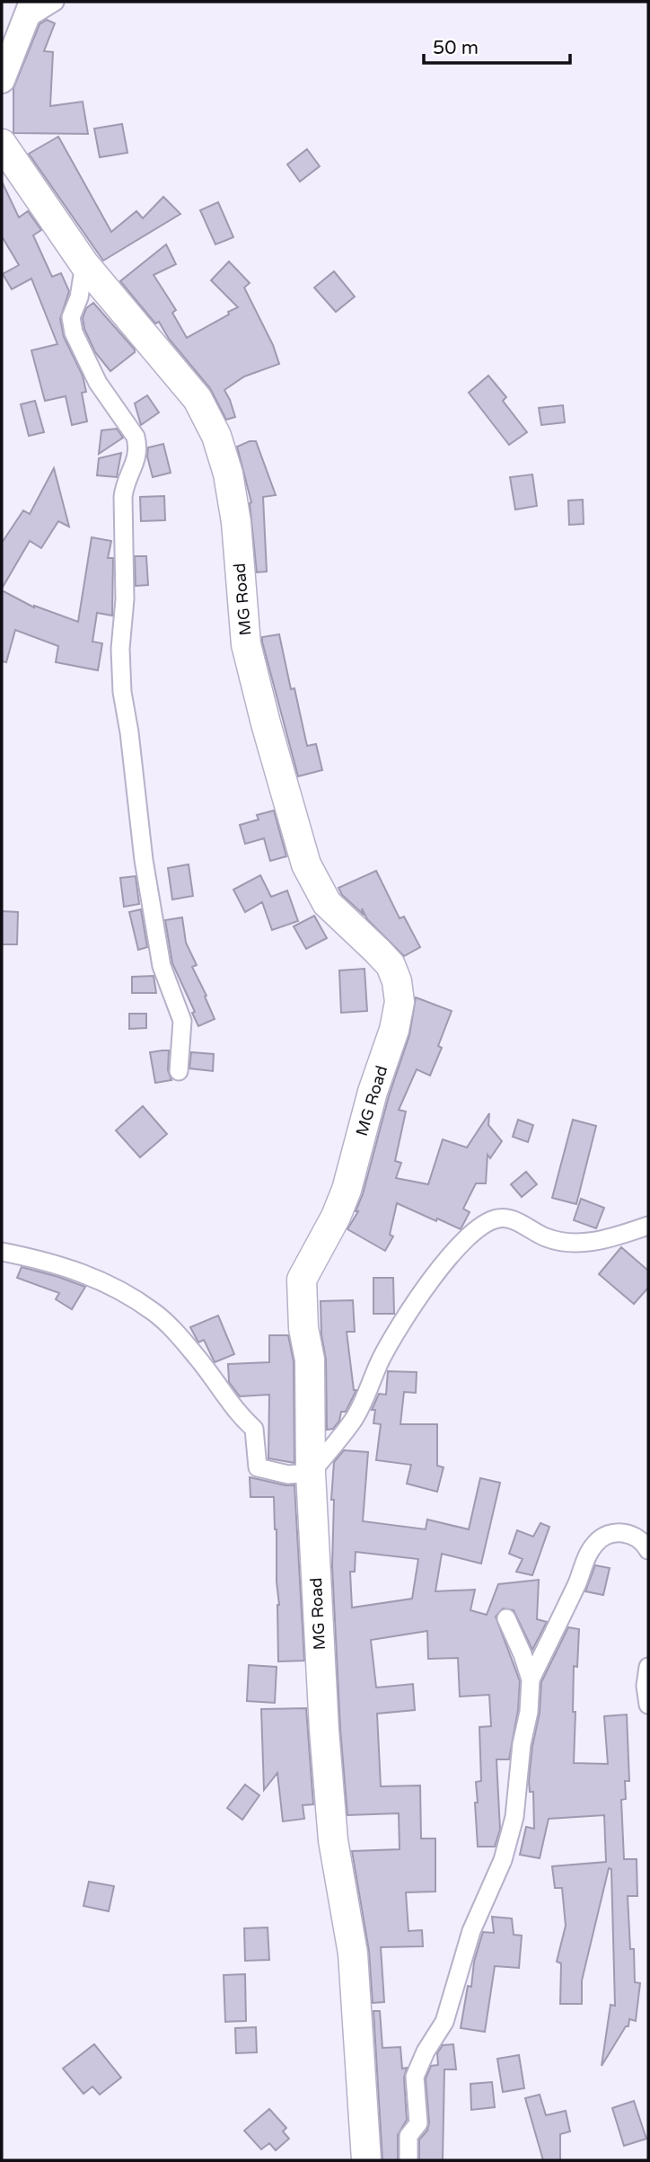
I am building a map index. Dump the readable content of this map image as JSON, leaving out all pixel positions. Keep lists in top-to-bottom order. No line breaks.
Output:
{"streets":{"main road":["MG Road"]},"scale_bar":"50 m"}
